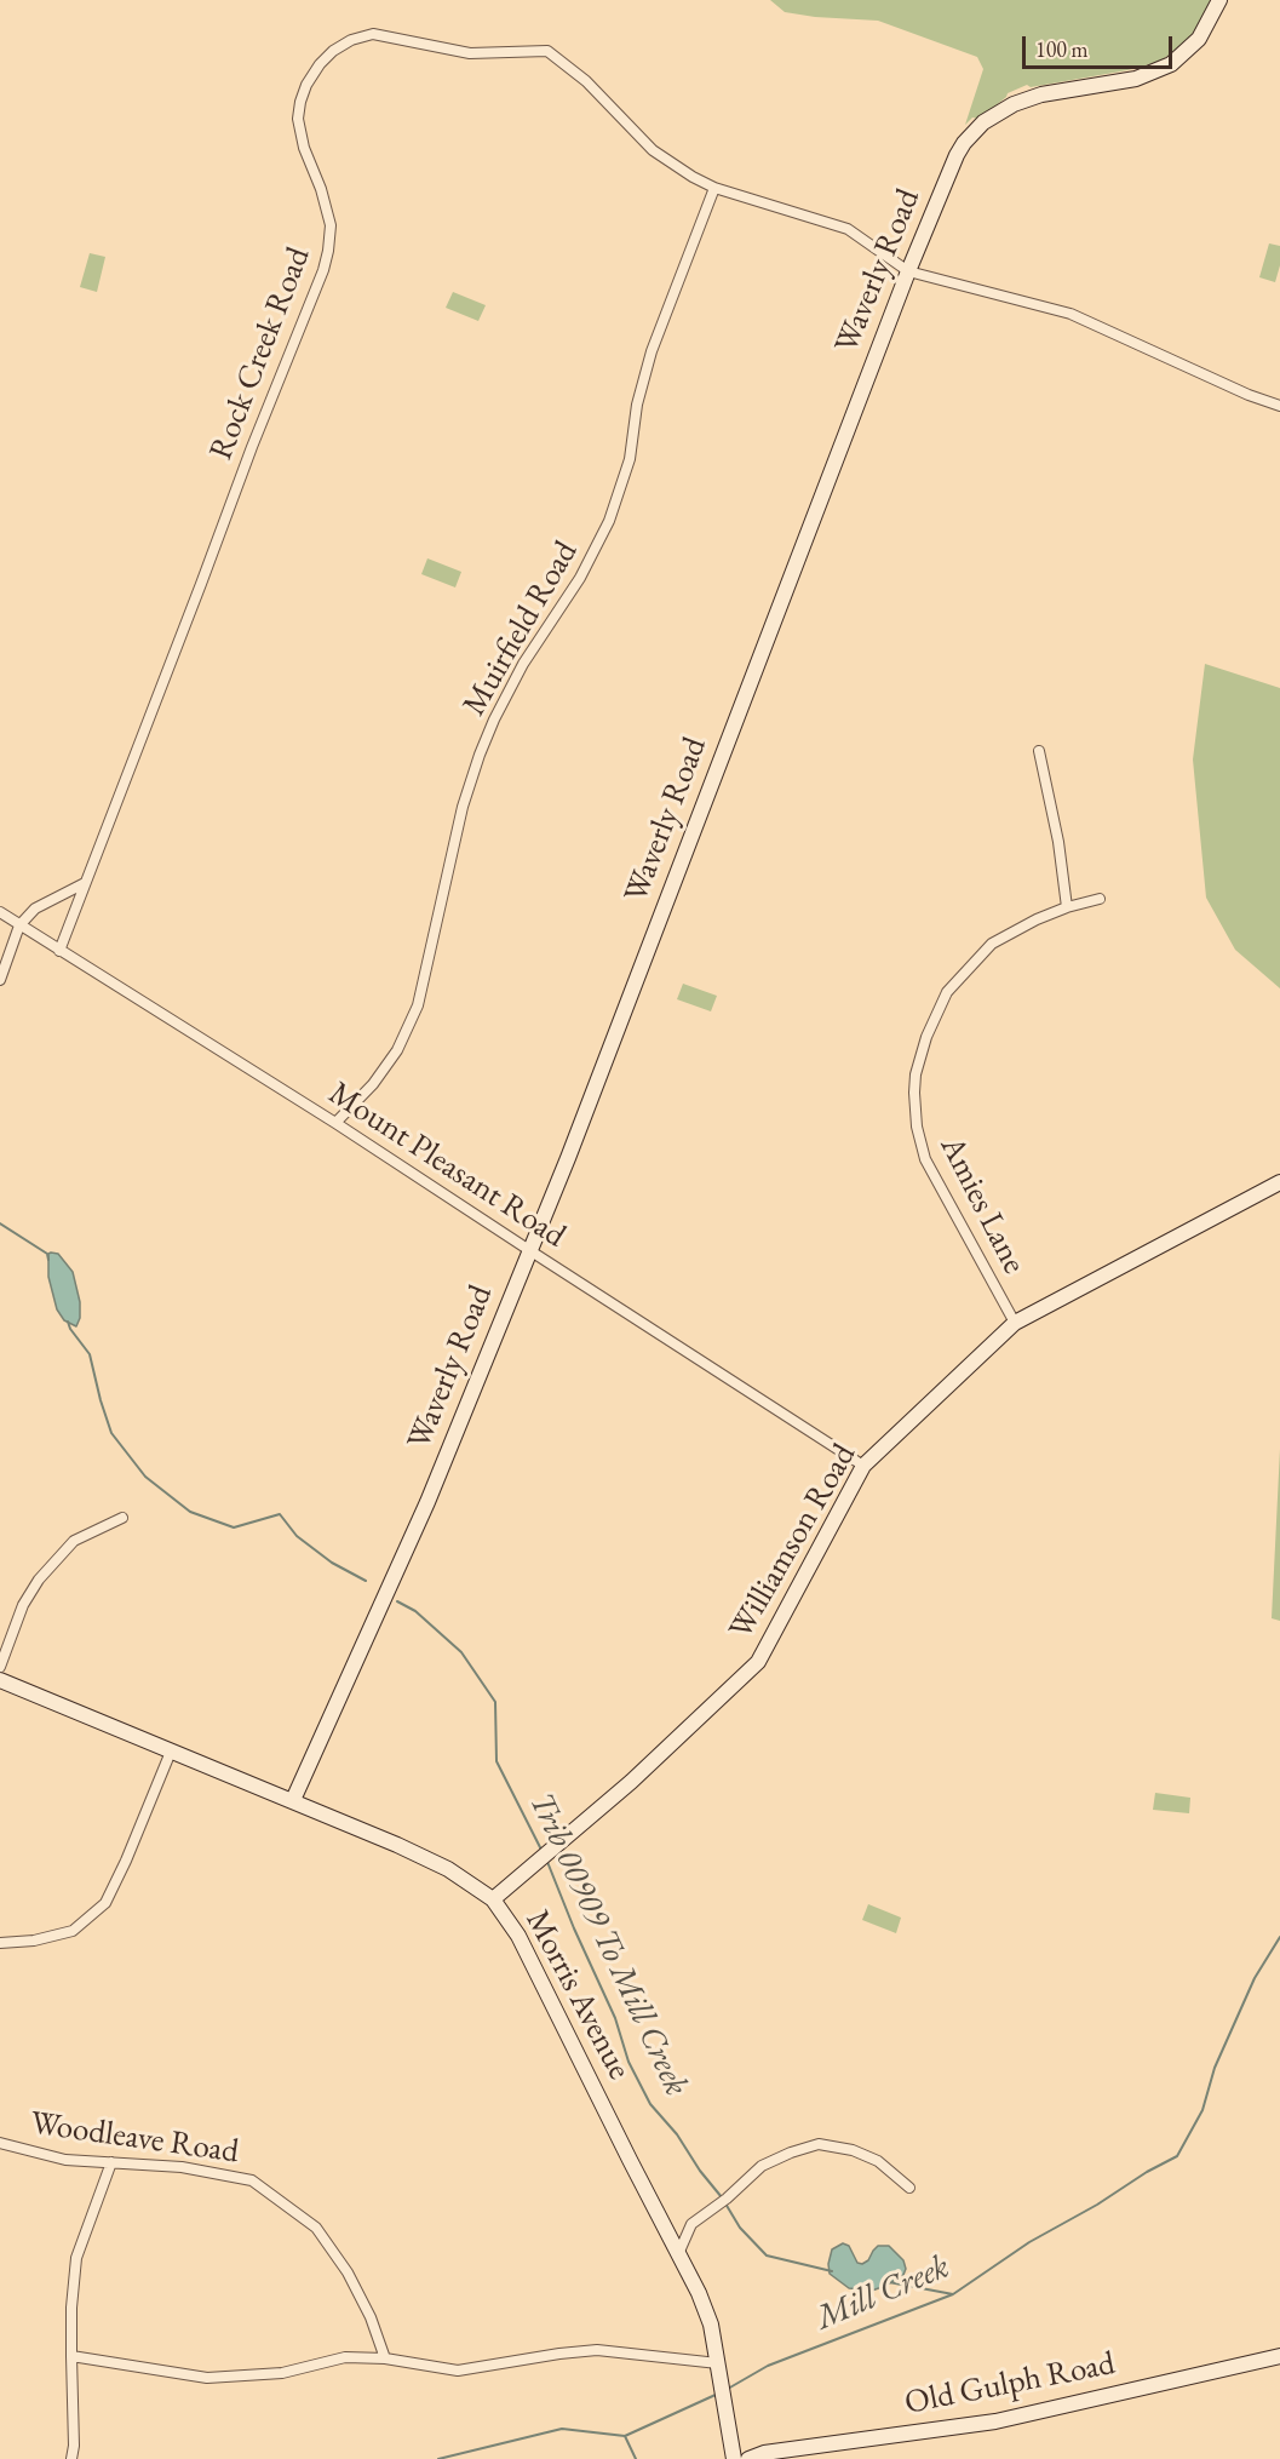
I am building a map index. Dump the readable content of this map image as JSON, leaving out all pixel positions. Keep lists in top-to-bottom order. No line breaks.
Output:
{"streets":{"street":["Waverly Road","Rock Creek Road","Muirfield Road","Mount Pleasant Road","Amies Lane","Williamson Road","Morris Avenue","Woodleave Road","Old Gulph Road"]},"crossings":[["Waverly Road","Rock Creek Road"],["Waverly Road","Mount Pleasant Road"],["Waverly Road","Morris Avenue"],["Rock Creek Road","Muirfield Road"],["Rock Creek Road","Mount Pleasant Road"],["Muirfield Road","Mount Pleasant Road"],["Mount Pleasant Road","Williamson Road"],["Amies Lane","Williamson Road"],["Williamson Road","Morris Avenue"]],"water":["Trib 00909 To Mill Creek","Mill Creek"],"scale_bar":"100 m"}
